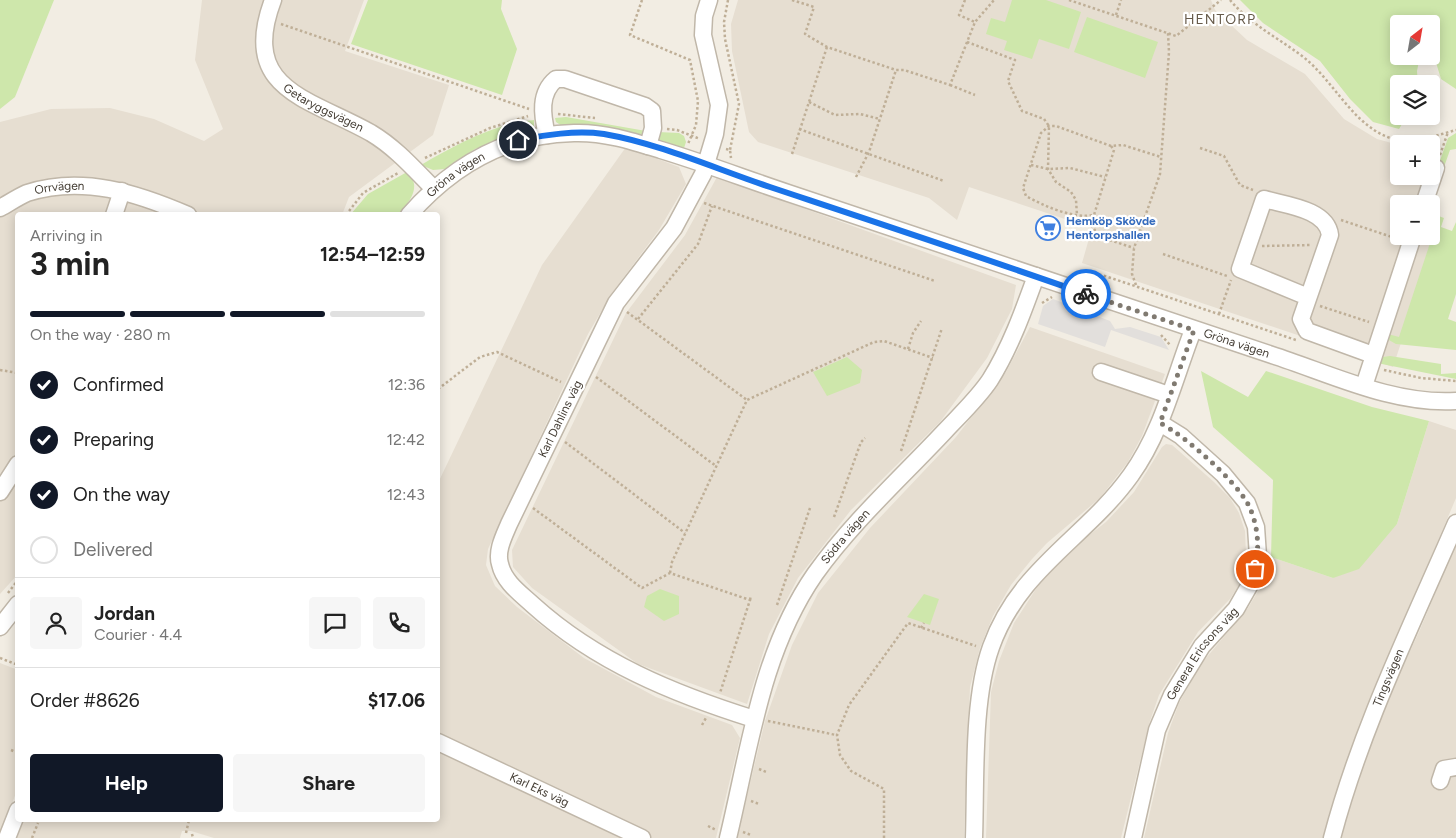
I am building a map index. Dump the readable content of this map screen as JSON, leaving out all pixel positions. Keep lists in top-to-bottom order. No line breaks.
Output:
{"streets":{"street":["Getaryggsvägen","Gröna vägen","Orrvägen","Karl Dahlins väg","Södra vägen","General Ericsons väg","Tingsvägen","Karl Eks väg"]},"crossings":[["Getaryggsvägen","Gröna vägen"],["Gröna vägen","Karl Dahlins väg"],["Gröna vägen","Södra vägen"],["Karl Dahlins väg","Södra vägen"]],"districts":["HENTORP"],"places":{"supermarket":["Hemköp Skövde Hentorpshallen"]},"north":"top right","page":{"map_buttons":["+","−"],"heading":["3 min","Arriving in","12:54–12:59"],"panel":["Jordan","Courier · 4.4","Order #8626","$17.06"],"bar":"On the way · 280 m","list":[["Confirmed","12:36"],["Preparing","12:42"],["On the way","12:43"],"Delivered"],"buttons":["Help","Share"]}}
